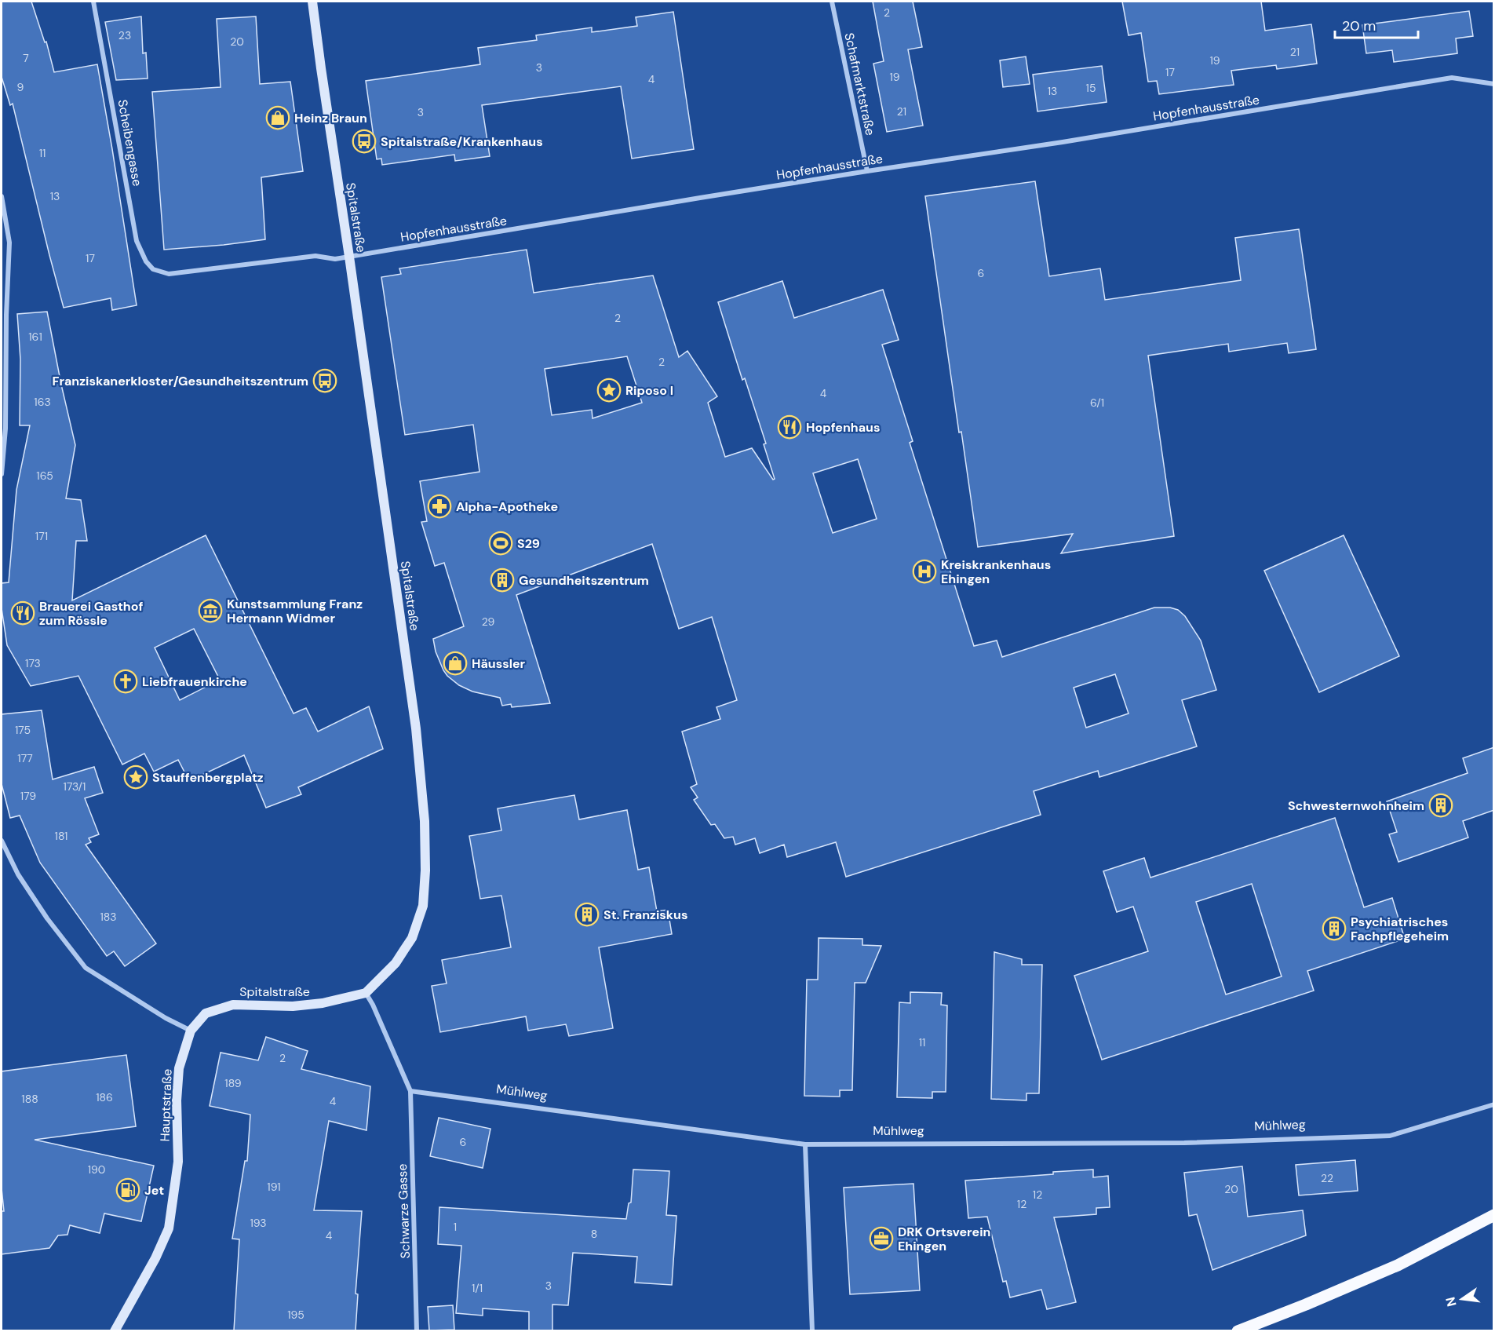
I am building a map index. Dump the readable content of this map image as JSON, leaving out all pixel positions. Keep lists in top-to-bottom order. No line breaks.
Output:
{"streets":{"street":["Schafmarktstraße","Hopfenhausstraße","Scheibengasse","Spitalstraße","Mühlweg","Hauptstraße","Schwarze Gasse"]},"crossings":[["Schafmarktstraße","Hopfenhausstraße"],["Hopfenhausstraße","Scheibengasse"],["Hopfenhausstraße","Spitalstraße"],["Spitalstraße","Hauptstraße"],["Mühlweg","Schwarze Gasse"]],"places":{"shop":["Heinz Braun","Häussler"],"bus stop":["Spitalstraße/Krankenhaus","Franziskanerkloster/Gesundheitszentrum"],"place":["Riposo I","Stauffenbergplatz"],"restaurant":["Hopfenhaus","Brauerei Gasthof zum Rössle"],"pharmacy":["Alpha-Apotheke"],"sports":["S29"],"hospital":["Kreiskrankenhaus Ehingen"],"building":["Gesundheitszentrum","Schwesternwohnheim","St. Franziskus","Psychiatrisches Fachpflegeheim"],"museum":["Kunstsammlung Franz Hermann Widmer"],"church":["Liebfrauenkirche"],"fuel station":["Jet"],"office":["DRK Ortsverein Ehingen"]},"house_numbers":["2","23","20","21","7","19","3","17","19","4","9","15","13","21","3","11","13","17","6","2","161","2","4","163","6/1","165","171","29","173","175","177","173/1","179","181","183","11","2","189","186","188","4","6","190","22","191","20","12","12","193","1","8","4","3","1/1","195"],"scale_bar":"20 m","north":"left"}
